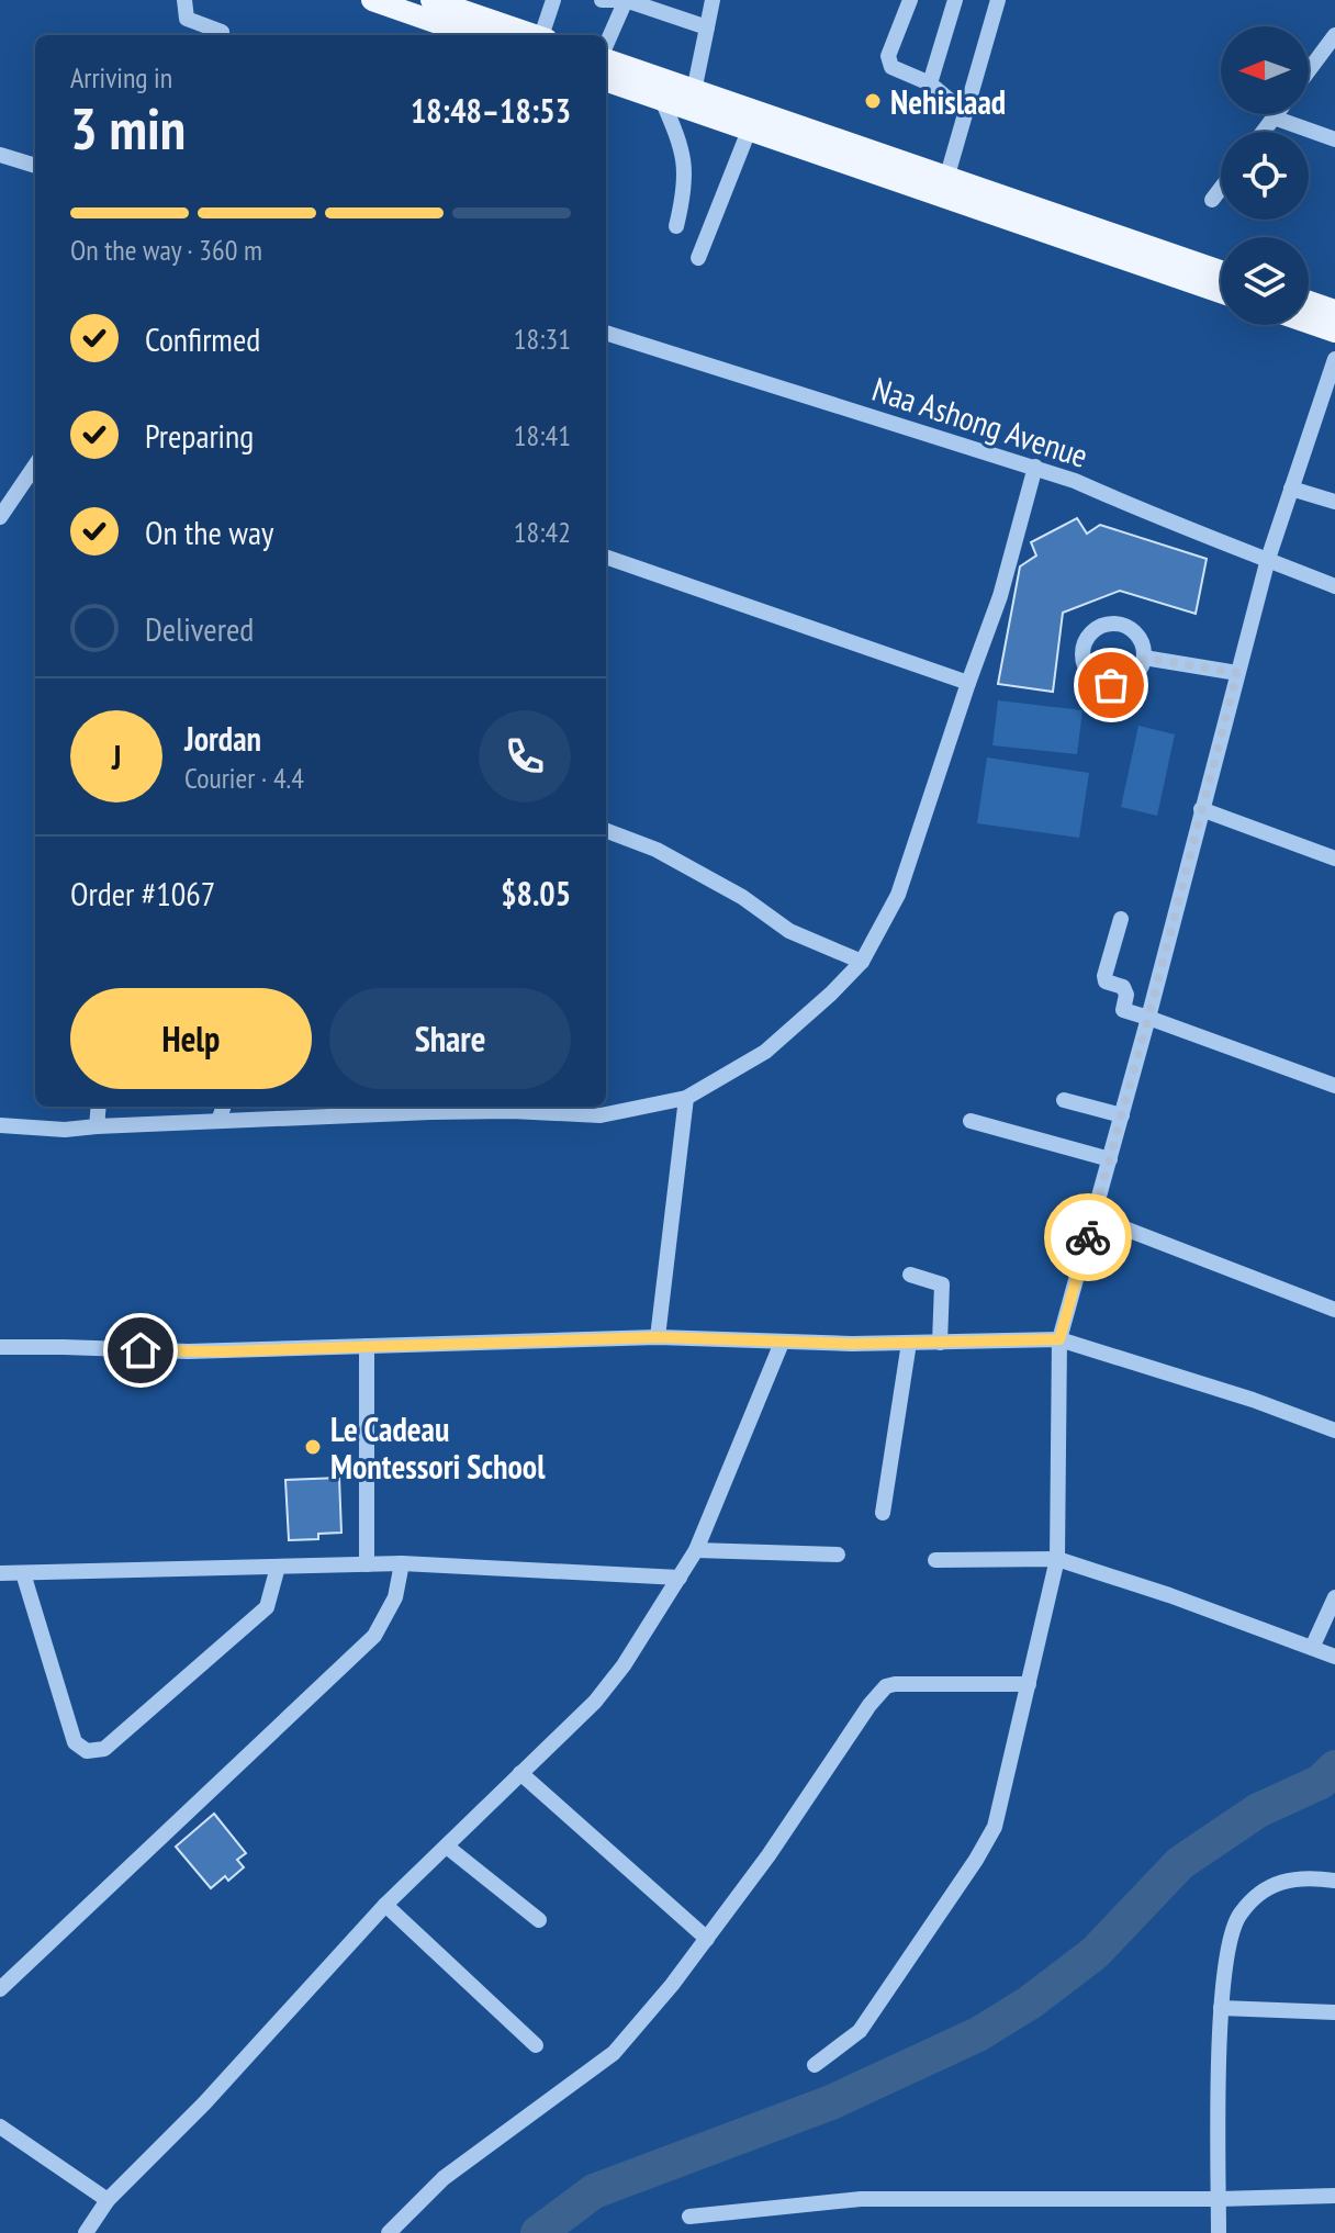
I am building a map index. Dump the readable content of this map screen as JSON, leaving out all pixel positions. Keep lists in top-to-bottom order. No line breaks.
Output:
{"streets":{"street":["Naa Ashong Avenue"]},"places":["Nehislaad","Le Cadeau Montessori School"],"north":"left","page":{"heading":["3 min","Arriving in","18:48–18:53"],"panel":["Jordan","Courier · 4.4","Order #1067","$8.05"],"bar":"On the way · 360 m","list":[["Confirmed","18:31"],["Preparing","18:41"],["On the way","18:42"],"Delivered"],"round":"J","buttons":["Help","Share"]}}
